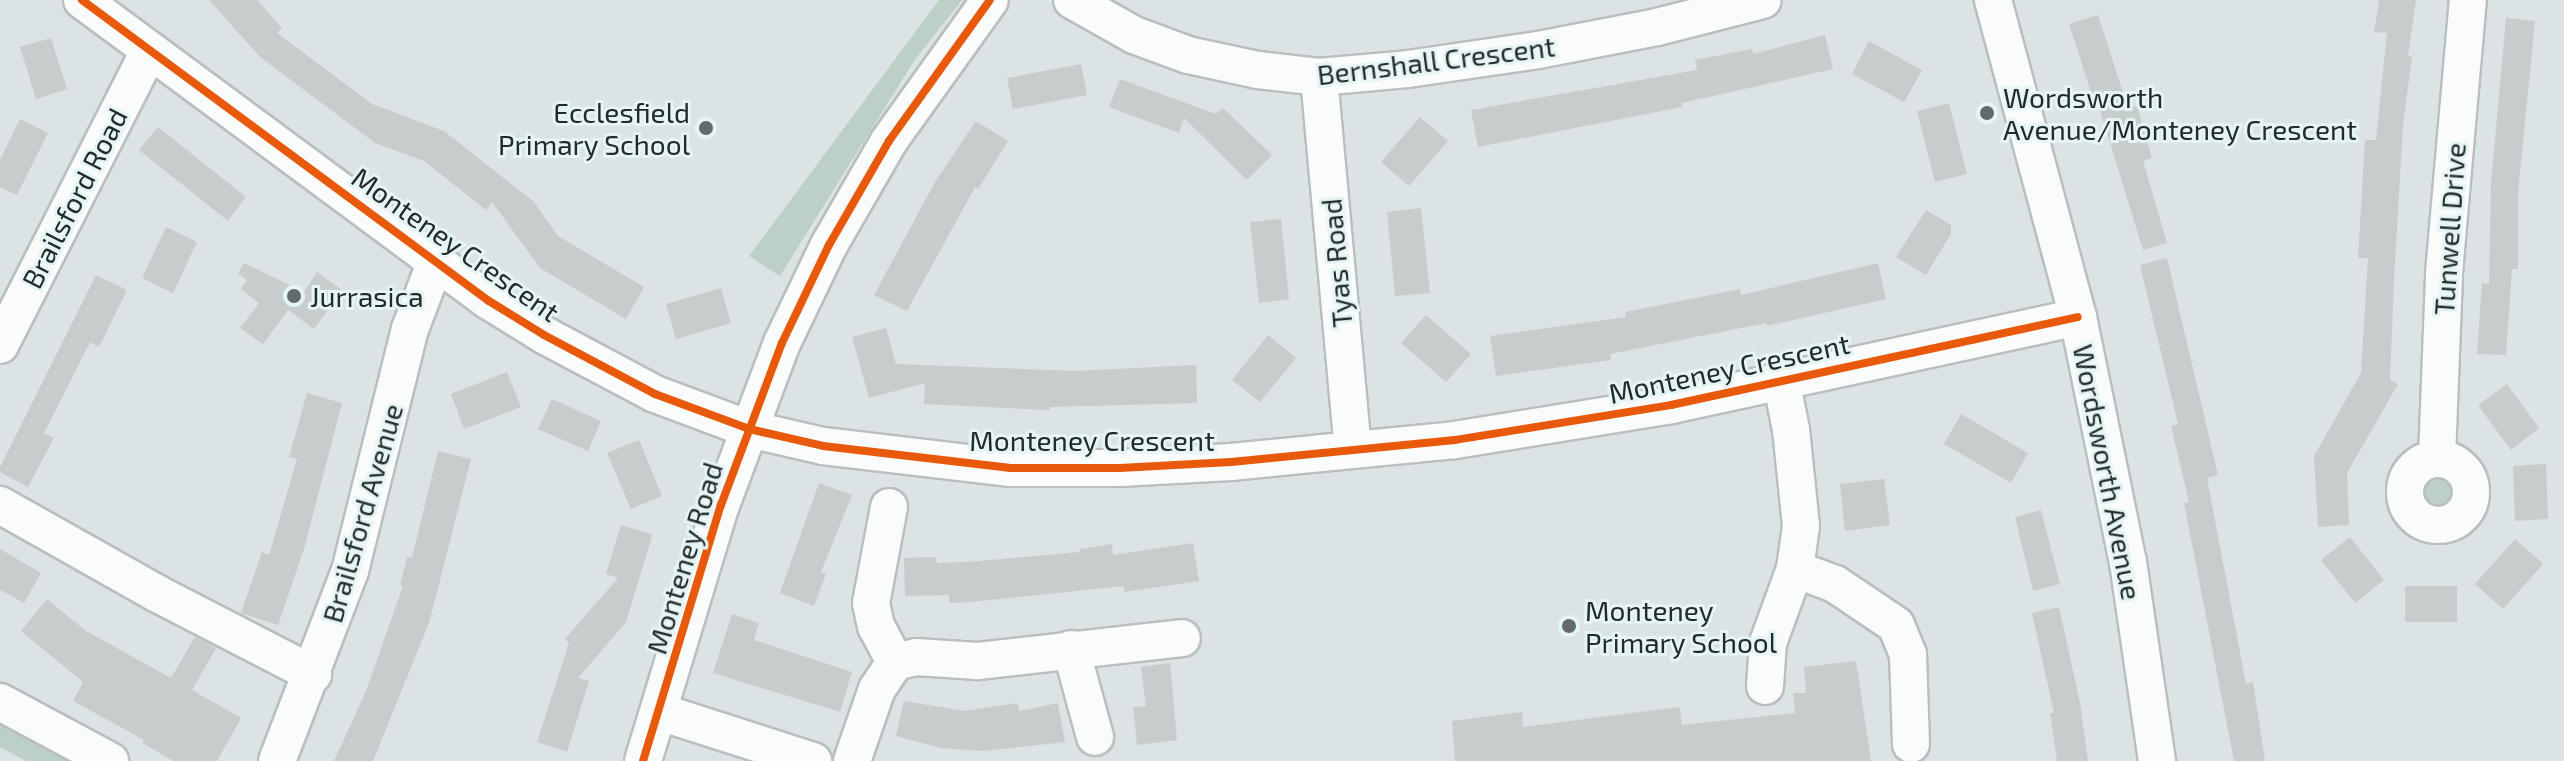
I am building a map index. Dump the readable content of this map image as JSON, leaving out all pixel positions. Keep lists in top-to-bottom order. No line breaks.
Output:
{"streets":{"street":["Bernshall Crescent","Brailsford Road","Tunwell Drive","Monteney Crescent","Tyas Road","Wordsworth Avenue","Brailsford Avenue","Monteney Road"]},"crossings":[["Bernshall Crescent","Tyas Road"],["Brailsford Road","Monteney Crescent"],["Monteney Crescent","Tyas Road"],["Monteney Crescent","Wordsworth Avenue"],["Monteney Crescent","Brailsford Avenue"],["Monteney Crescent","Monteney Road"]],"places":["Wordsworth Avenue/Monteney Crescent","Ecclesfield Primary School","Jurrasica","Monteney Primary School"]}
